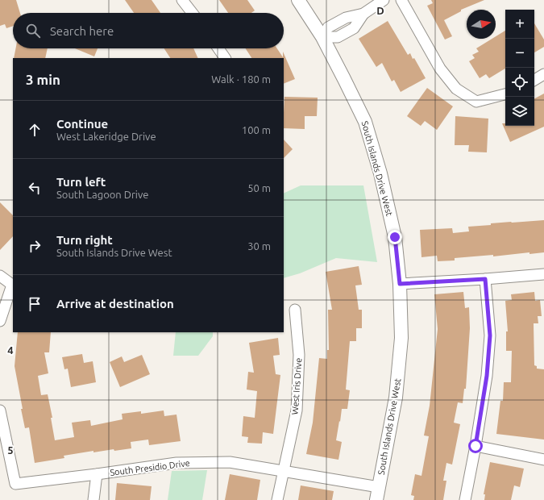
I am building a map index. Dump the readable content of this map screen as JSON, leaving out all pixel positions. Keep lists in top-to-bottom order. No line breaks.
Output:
{"streets":{"street":["South Islands Drive West","West Iris Drive","South Presidio Drive"]},"crossings":[["South Islands Drive West","South Presidio Drive"],["West Iris Drive","South Presidio Drive"]],"north":"right","page":{"map_buttons":["+","−"],"search":"Search here","heading":["3 min","Walk · 180 m"],"list":[["Continue","West Lakeridge Drive","100 m"],["Turn left","South Lagoon Drive","50 m"],["Turn right","South Islands Drive West","30 m"],"Arrive at destination"]},"grid":{"columns":["D"],"rows":["4","5"]}}
